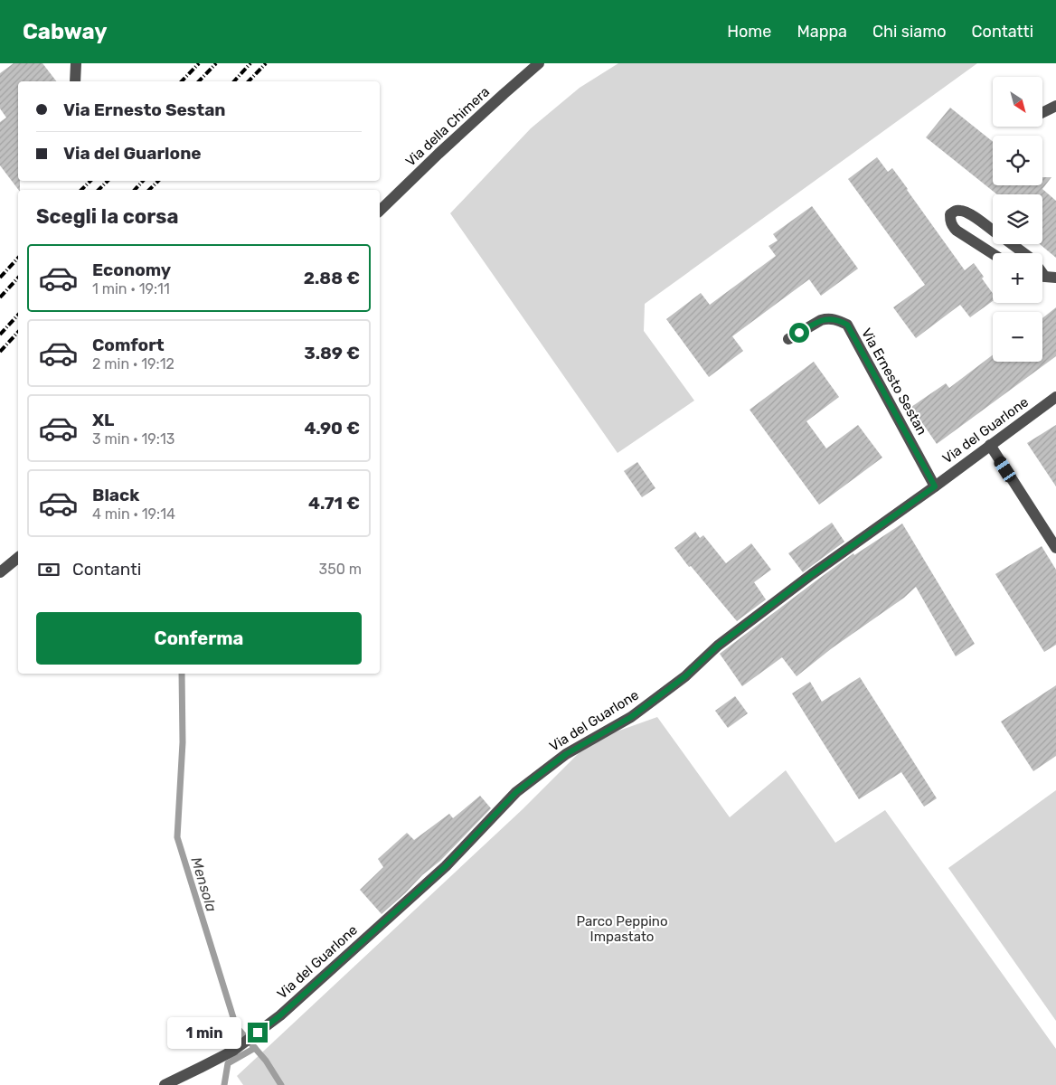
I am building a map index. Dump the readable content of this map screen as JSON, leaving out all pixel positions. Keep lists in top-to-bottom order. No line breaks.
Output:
{"streets":{"street":["Via della Chimera","Via Ernesto Sestan","Via del Guarlone"]},"crossings":[["Via Ernesto Sestan","Via del Guarlone"]],"water":["Mensola"],"parks":["Parco Peppino Impastato"],"north":"bottom right","page":{"header":"Cabway","nav":["Home","Mappa","Chi siamo","Contatti"],"map_buttons":["+","−"],"banner":["Via Ernesto Sestan","Via del Guarlone"],"heading":"Scegli la corsa","list":[{"name":"Economy","note":"1 min · 19:11","value":"2.88 €"},{"name":"Comfort","note":"2 min · 19:12","value":"3.89 €"},{"name":"XL","note":"3 min · 19:13","value":"4.90 €"},{"name":"Black","note":"4 min · 19:14","value":"4.71 €"}],"pay":["Contanti","350 m"],"buttons":"Conferma","bubble":"1 min"}}
